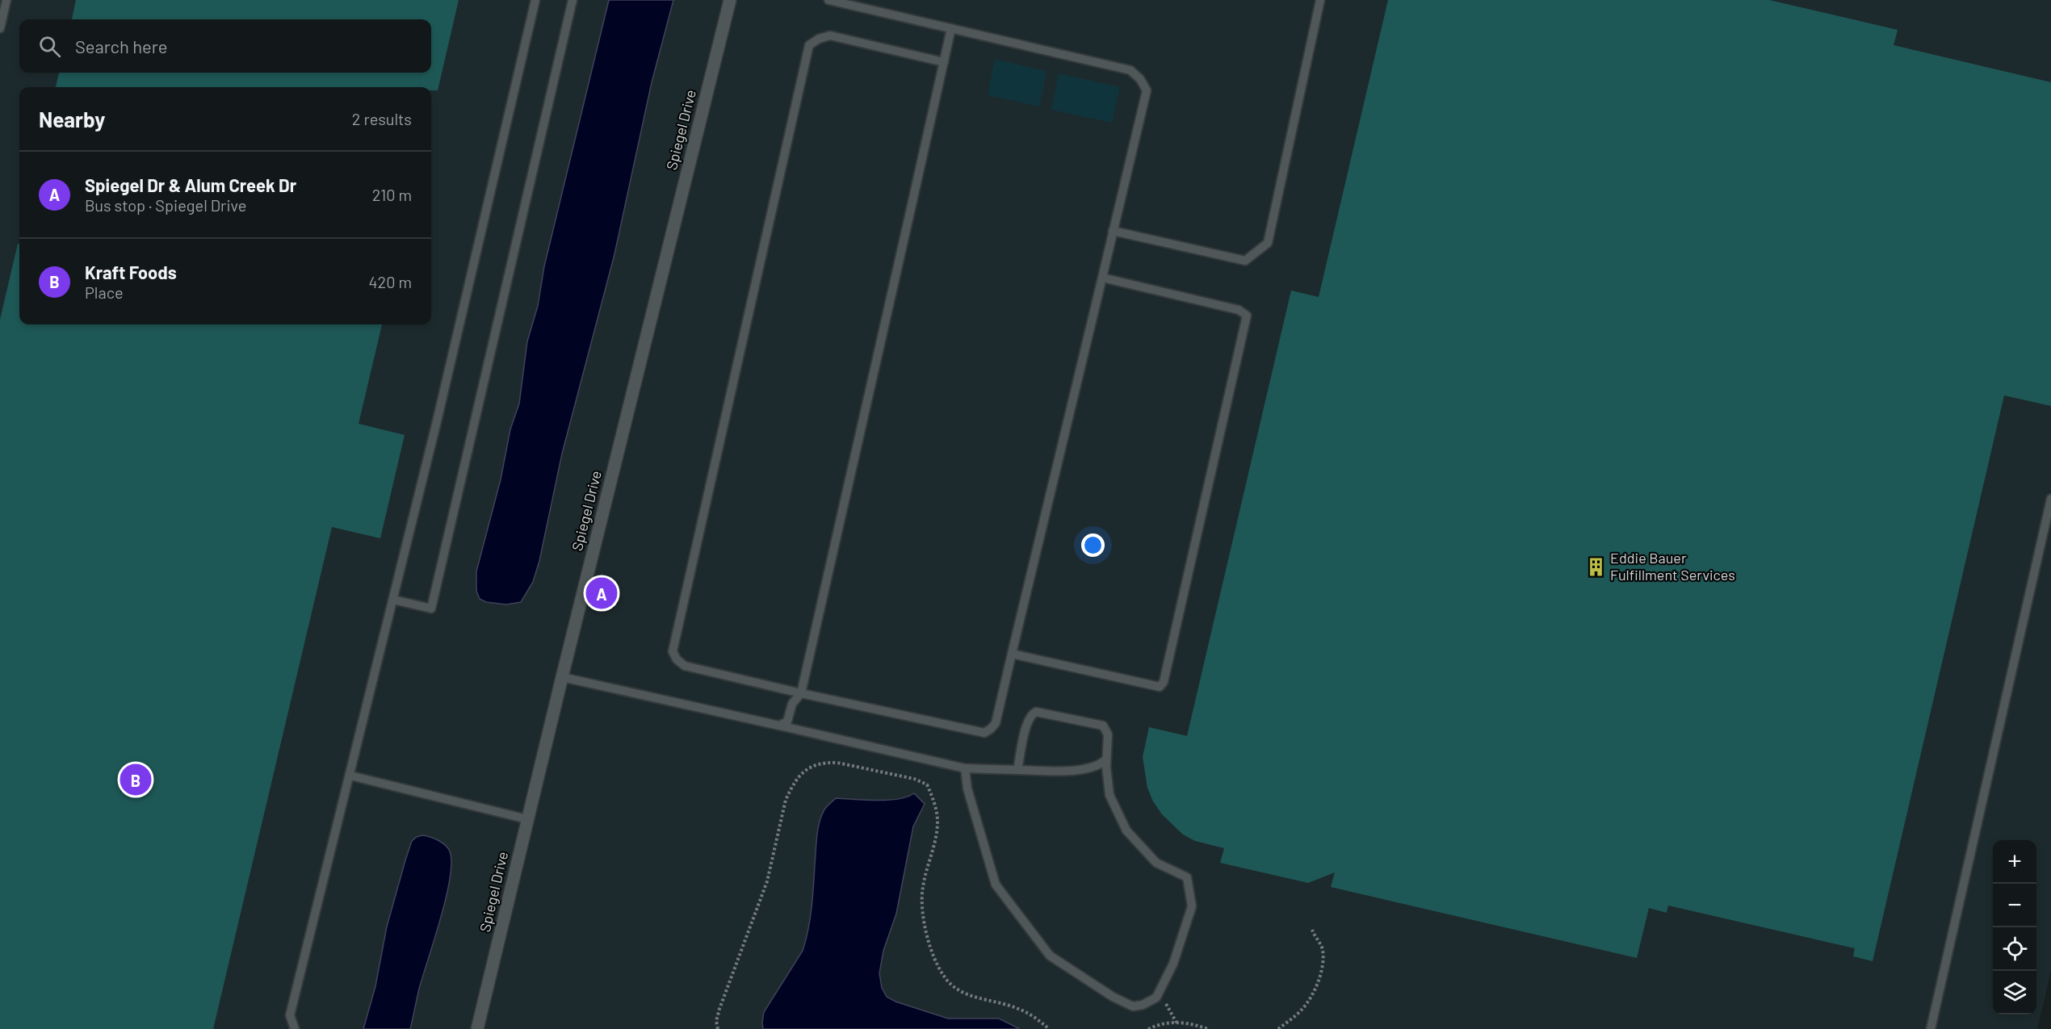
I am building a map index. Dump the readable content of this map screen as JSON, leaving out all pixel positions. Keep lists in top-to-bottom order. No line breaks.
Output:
{"streets":{"street":["Spiegel Drive"]},"places":{"building":["Eddie Bauer Fulfillment Services"]},"page":{"search":"Search here","heading":["Nearby","2 results"],"list":[{"mark":"A","name":"Spiegel Dr & Alum Creek Dr","note":"Bus stop · Spiegel Drive","value":"210 m"},{"mark":"B","name":"Kraft Foods","note":"Place","value":"420 m"}],"pins":["A","B"],"map_buttons":["+","−"]}}
